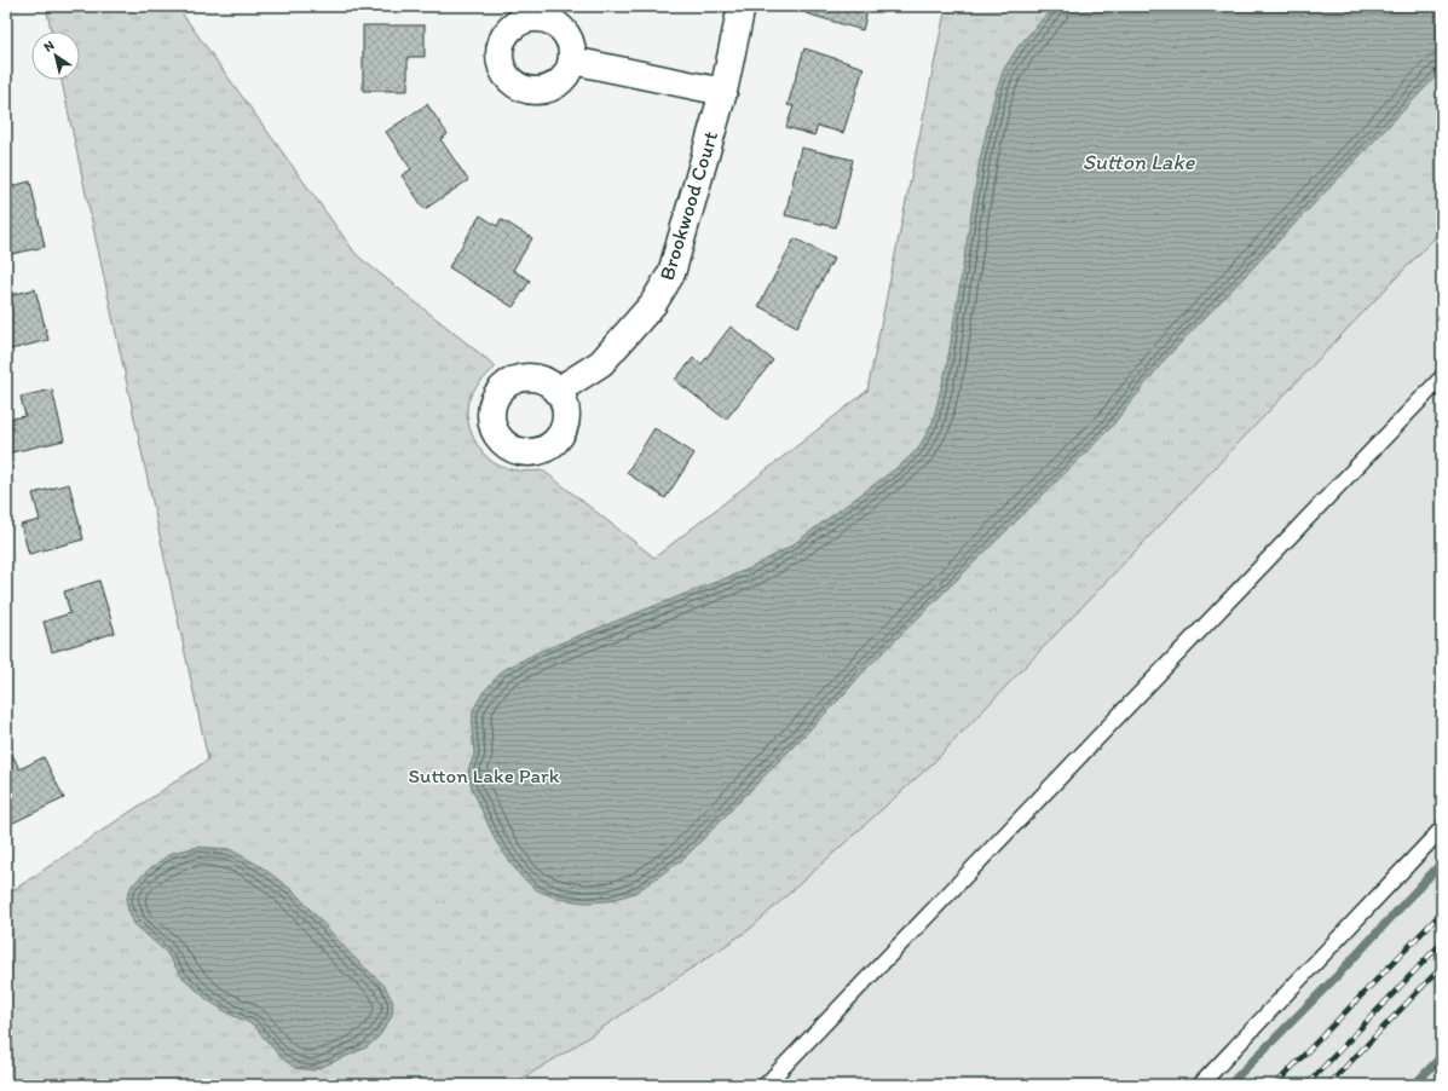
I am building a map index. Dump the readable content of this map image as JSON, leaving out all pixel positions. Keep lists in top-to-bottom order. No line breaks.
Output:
{"streets":{"street":["Brookwood Court"]},"water":["Sutton Lake"],"parks":["Sutton Lake Park"],"north":"top left"}
